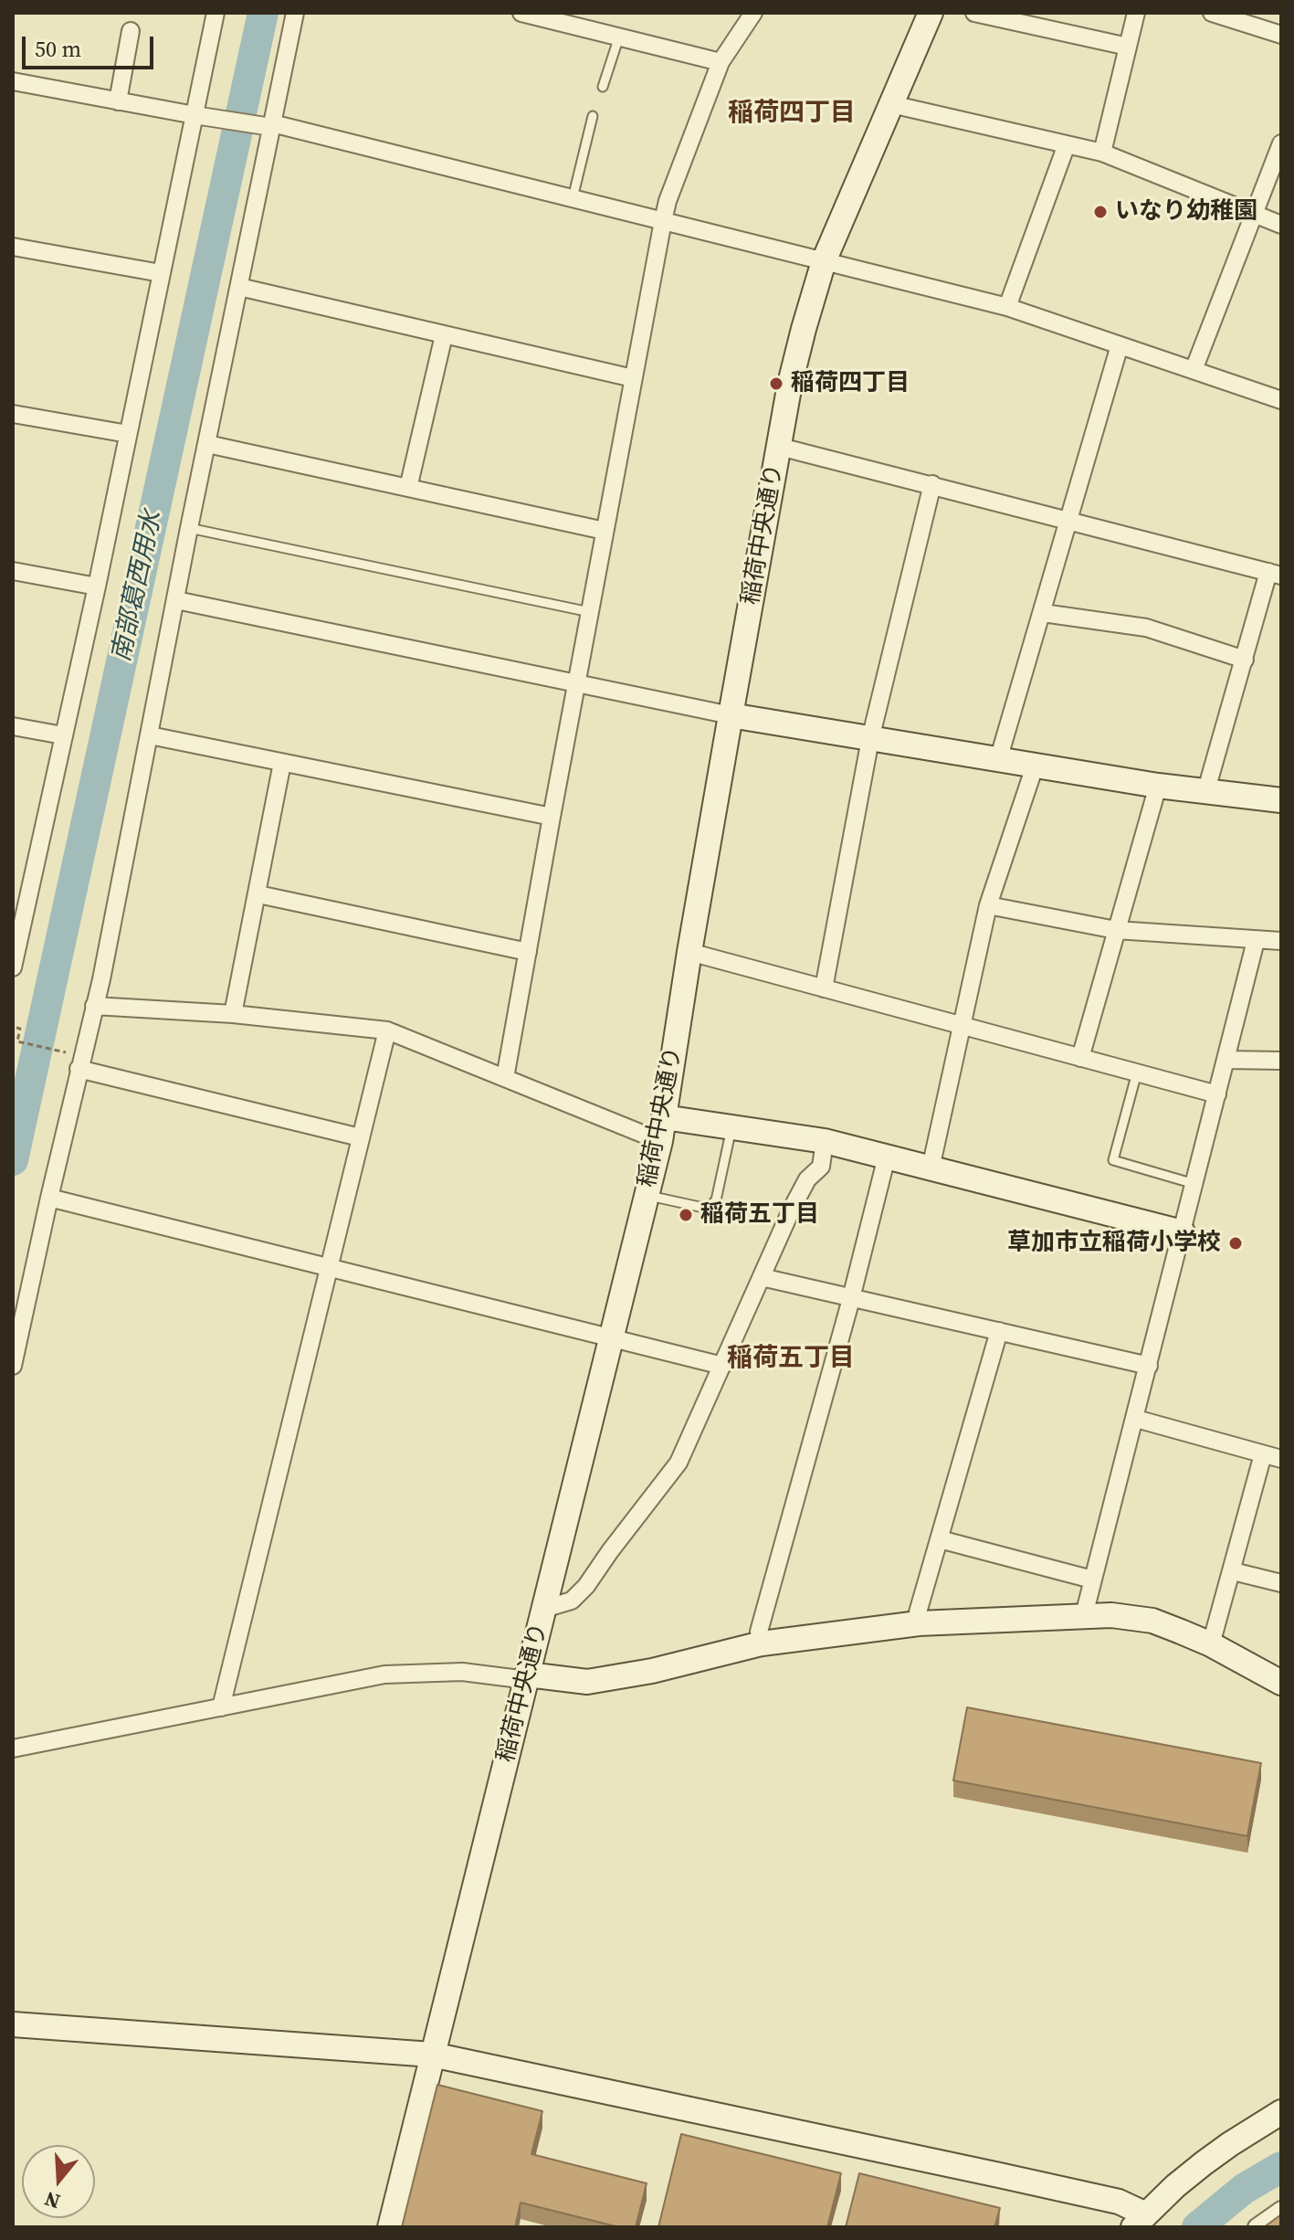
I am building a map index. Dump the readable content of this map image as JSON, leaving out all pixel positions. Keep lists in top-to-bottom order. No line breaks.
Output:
{"streets":{"street":["稲荷中央通り"]},"districts":["稲荷四丁目","稲荷五丁目"],"water":["南部葛西用水"],"places":["いなり幼稚園","稲荷四丁目","稲荷五丁目","草加市立稲荷小学校"],"scale_bar":"50 m","north":"bottom"}
